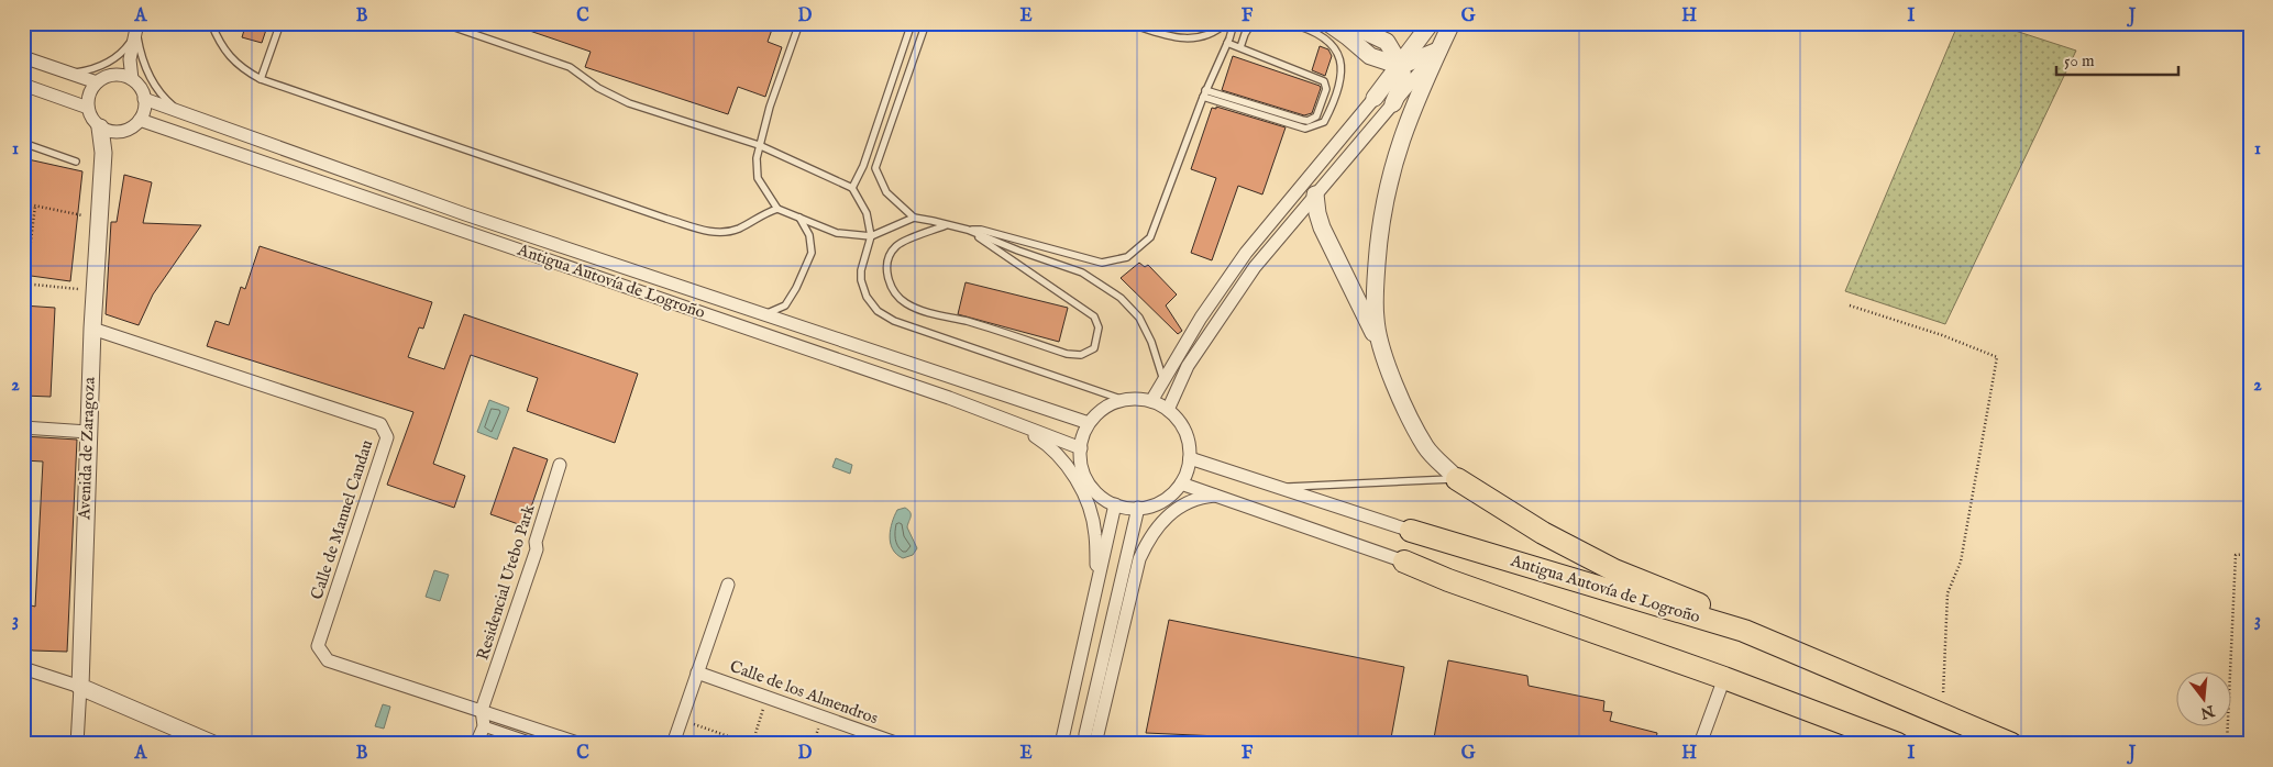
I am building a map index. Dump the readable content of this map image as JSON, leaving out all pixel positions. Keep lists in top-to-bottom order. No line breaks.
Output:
{"streets":{"highway":["Antigua Autovía de Logroño"],"street":["Avenida de Zaragoza","Calle de Manuel Candau","Residencial Utebo Park","Calle de los Almendros"]},"crossings":[["Antigua Autovía de Logroño","Avenida de Zaragoza"],["Avenida de Zaragoza","Calle de Manuel Candau"],["Calle de Manuel Candau","Residencial Utebo Park"]],"scale_bar":"50 m","north":"bottom","grid":{"columns":["A","B","C","D","E","F","G","H","I","J"],"rows":["1","2","3"]}}
